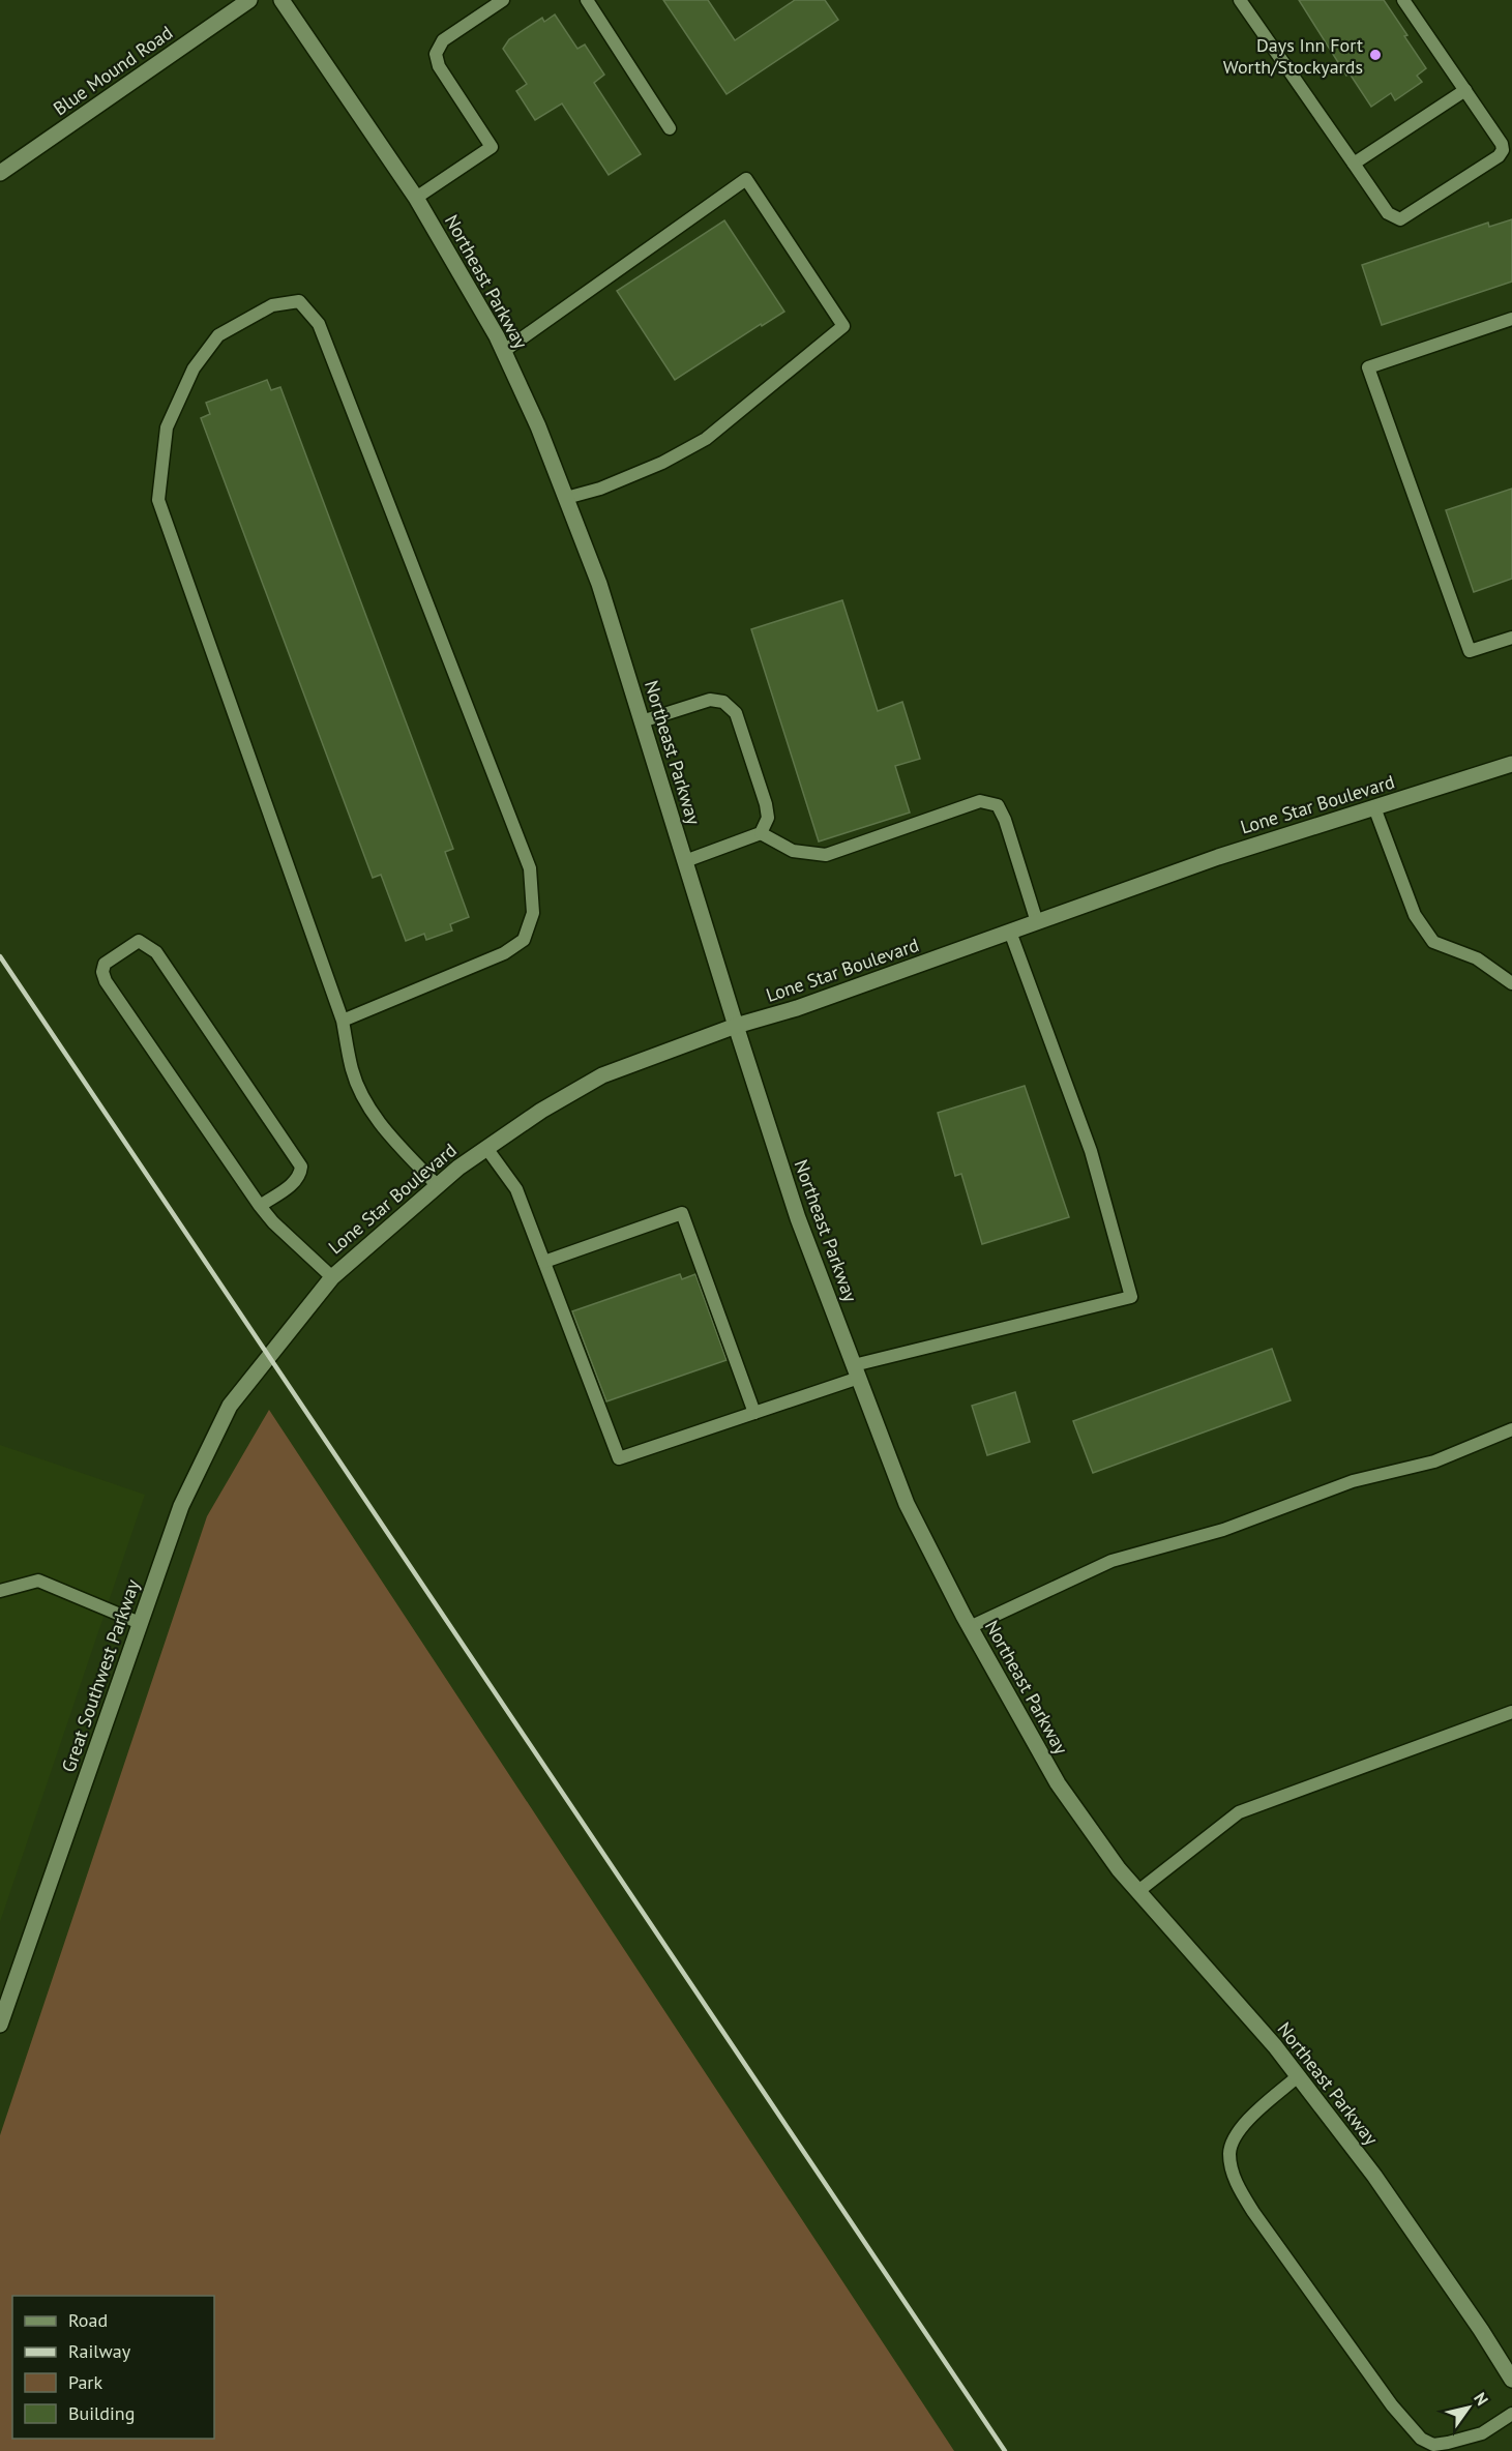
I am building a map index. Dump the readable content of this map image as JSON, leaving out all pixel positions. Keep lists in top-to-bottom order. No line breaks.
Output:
{"streets":{"street":["Blue Mound Road","Northeast Parkway","Lone Star Boulevard","Great Southwest Parkway"]},"crossings":[["Northeast Parkway","Lone Star Boulevard"],["Lone Star Boulevard","Great Southwest Parkway"]],"places":["Days Inn Fort Worth/Stockyards"],"legend":["Road","Railway","Park","Building"],"north":"top right"}
